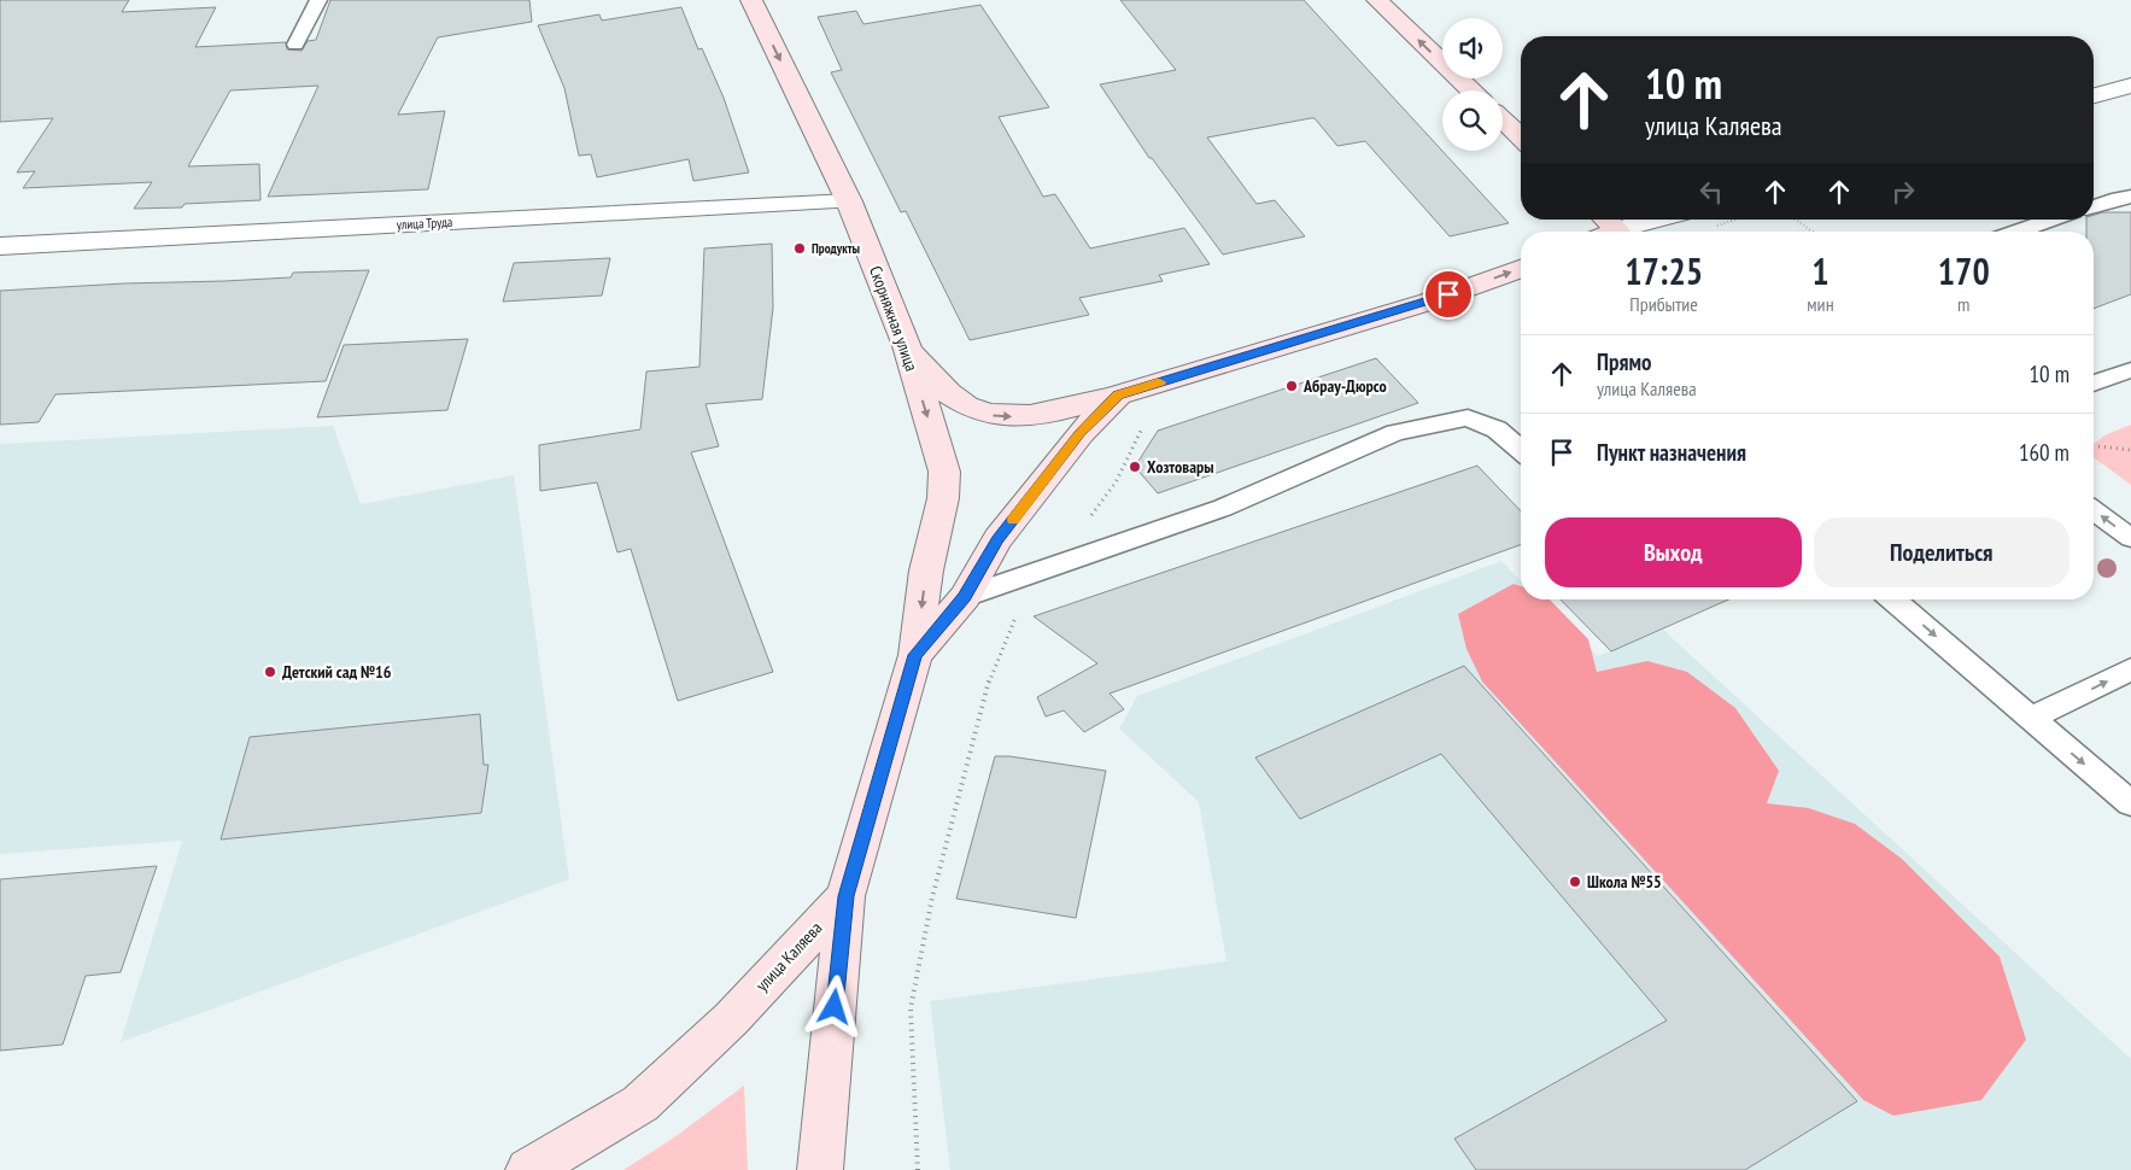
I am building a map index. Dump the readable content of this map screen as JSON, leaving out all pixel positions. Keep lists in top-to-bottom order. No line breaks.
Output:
{"streets":{"main road":["Скорняжная улица","улица Каляева"],"street":["улица Труда"]},"crossings":[["улица Труда","Скорняжная улица"],["Скорняжная улица","улица Каляева"]],"one_way":["Скорняжная улица","улица Каляева"],"places":["Продукты","Абрау-Дюрсо","Хозтовары","Детский сад №16","Школа №55"],"page":{"turn":["10 m","улица Каляева"],"eta":["17:25","Прибытие","1","мин","170","m"],"list":[{"name":"Прямо","note":"улица Каляева","value":"10 m"},{"name":"Пункт назначения","value":"160 m"}],"buttons":["Выход","Поделиться"]}}
